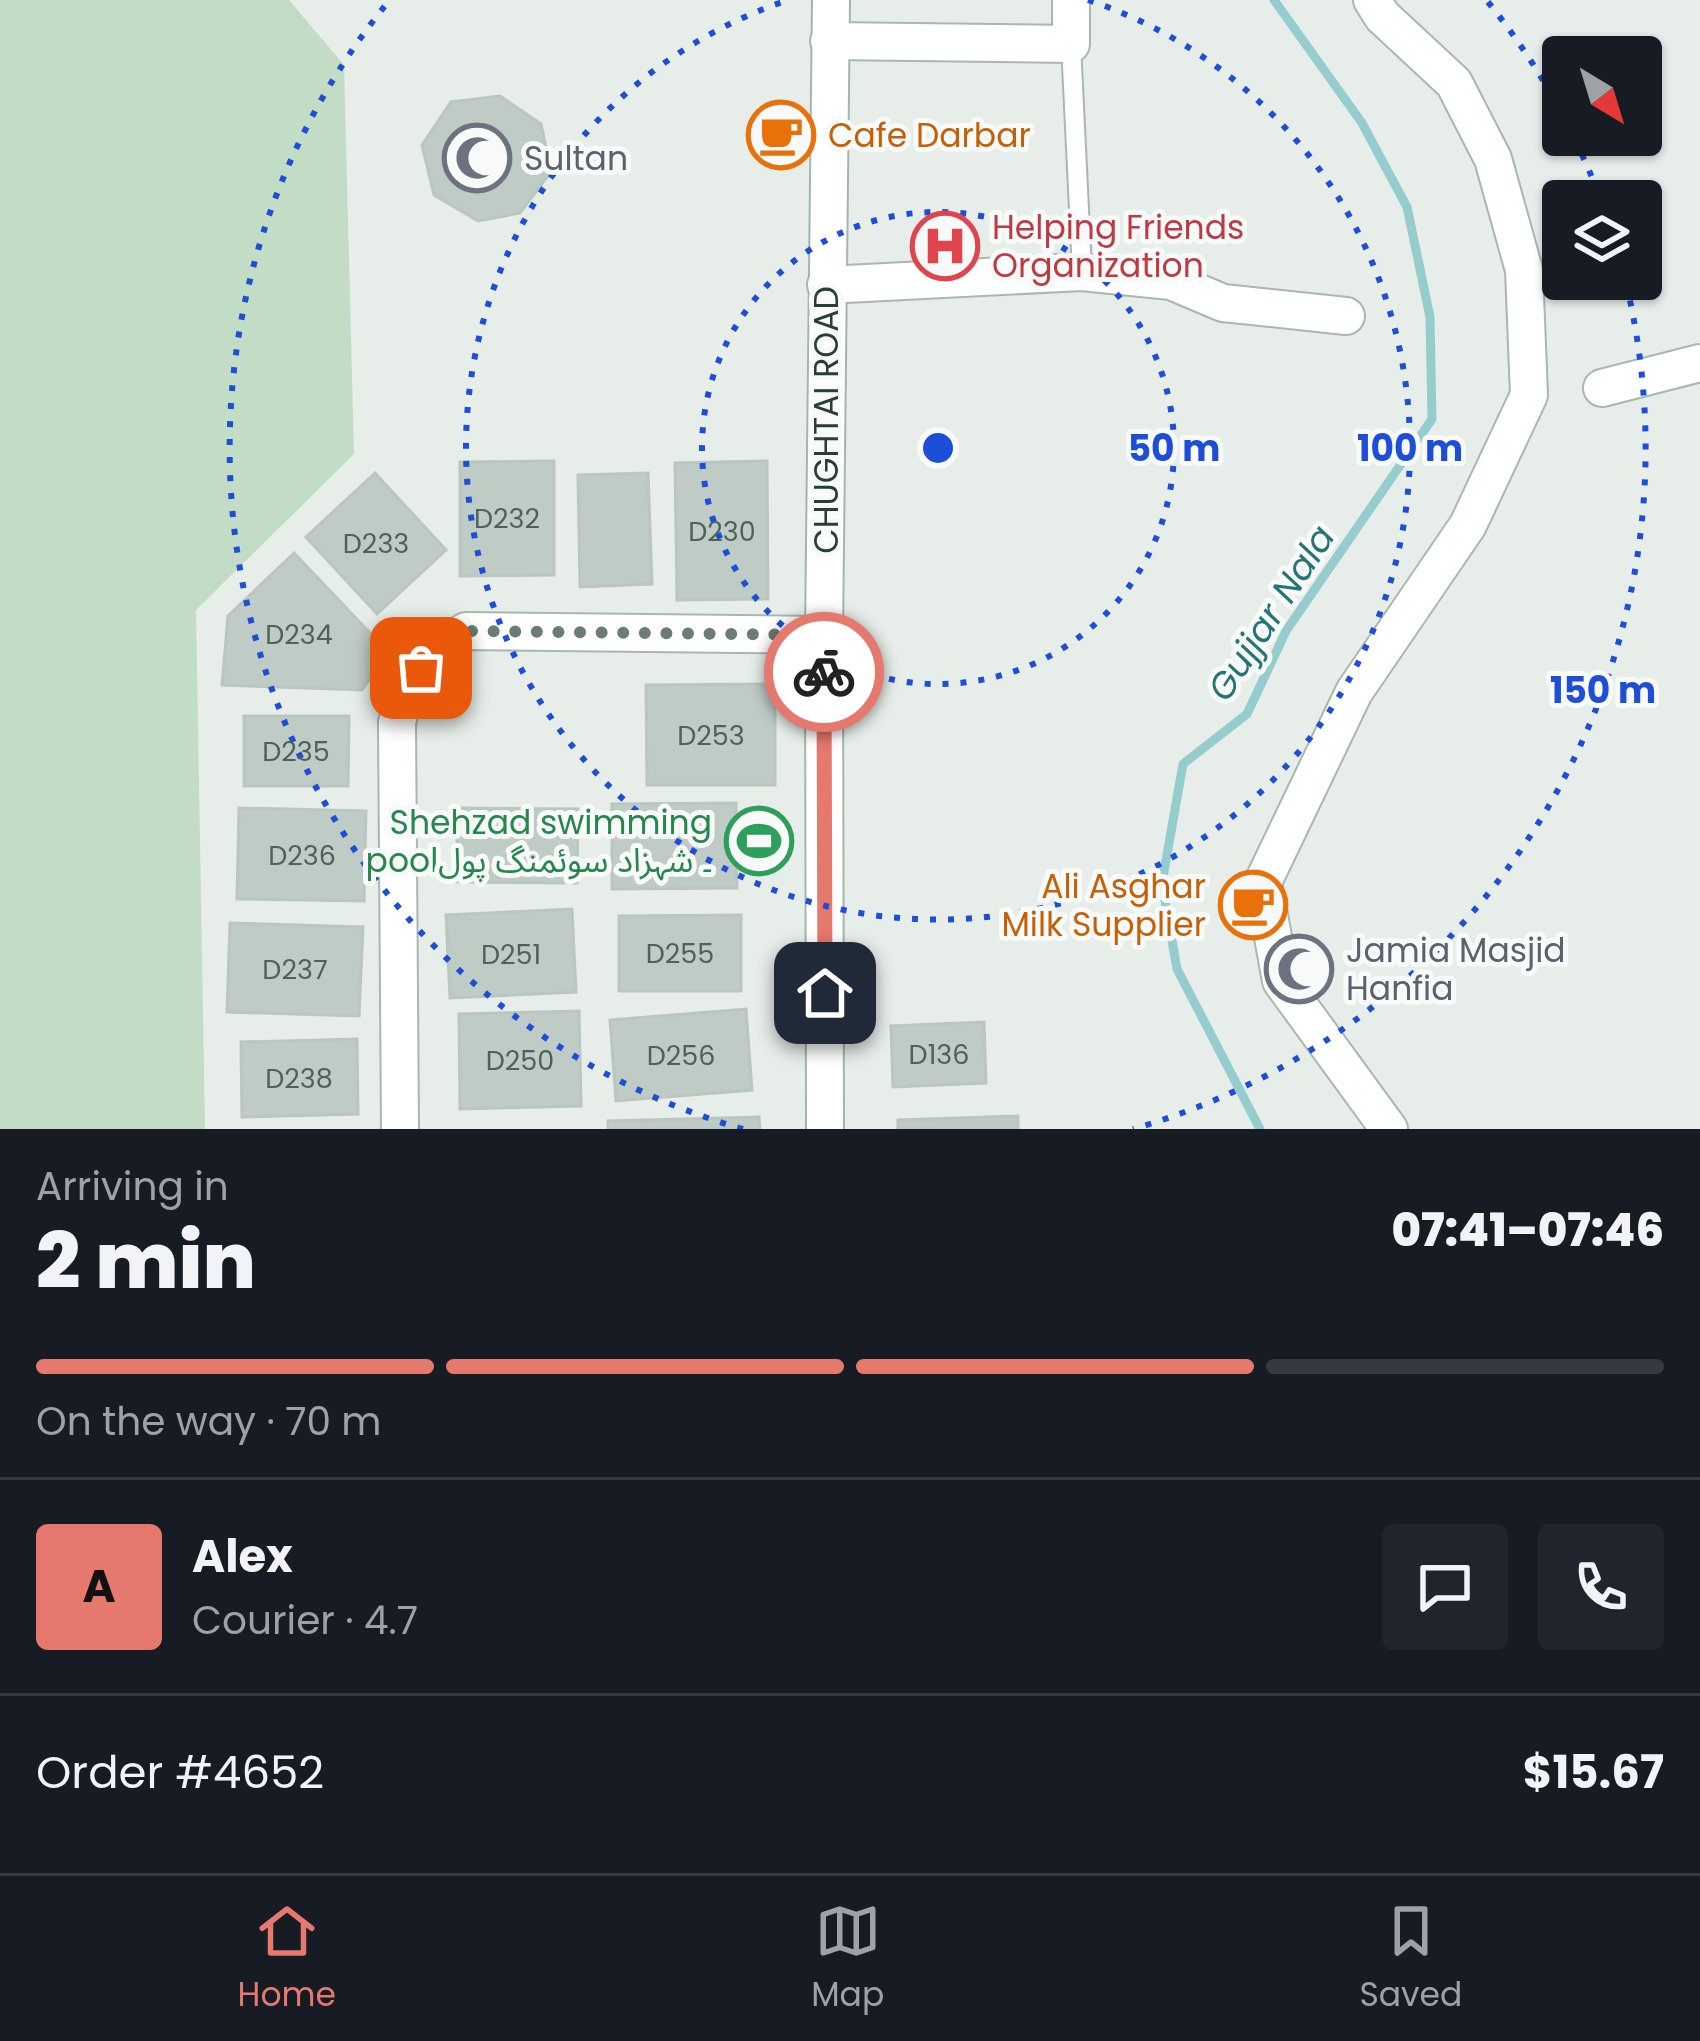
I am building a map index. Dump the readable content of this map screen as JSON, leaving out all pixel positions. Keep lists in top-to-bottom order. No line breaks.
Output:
{"streets":{"street":["CHUGHTAI ROAD"]},"water":["Gujjar Nala"],"places":{"cafe":["Cafe Darbar","Ali Asghar Milk Supplier"],"mosque":["Sultan","Jamia Masjid Hanfia"],"hospital":["Helping Friends Organization"],"sports":["Shehzad swimming pool۔ شہزاد سوئمنگ پول"]},"house_numbers":["D232","D230","D233","D234","D253","D235","D236","D255","D251","D237","D136","D256","D250","D238"],"north":"bottom right","page":{"heading":["2 min","Arriving in","07:41–07:46"],"panel":["Alex","Courier · 4.7","Order #4652","$15.67"],"bar":"On the way · 70 m","round":"A","tabs":["Home","Map","Saved"]},"rings":["50 m","100 m","150 m"]}
